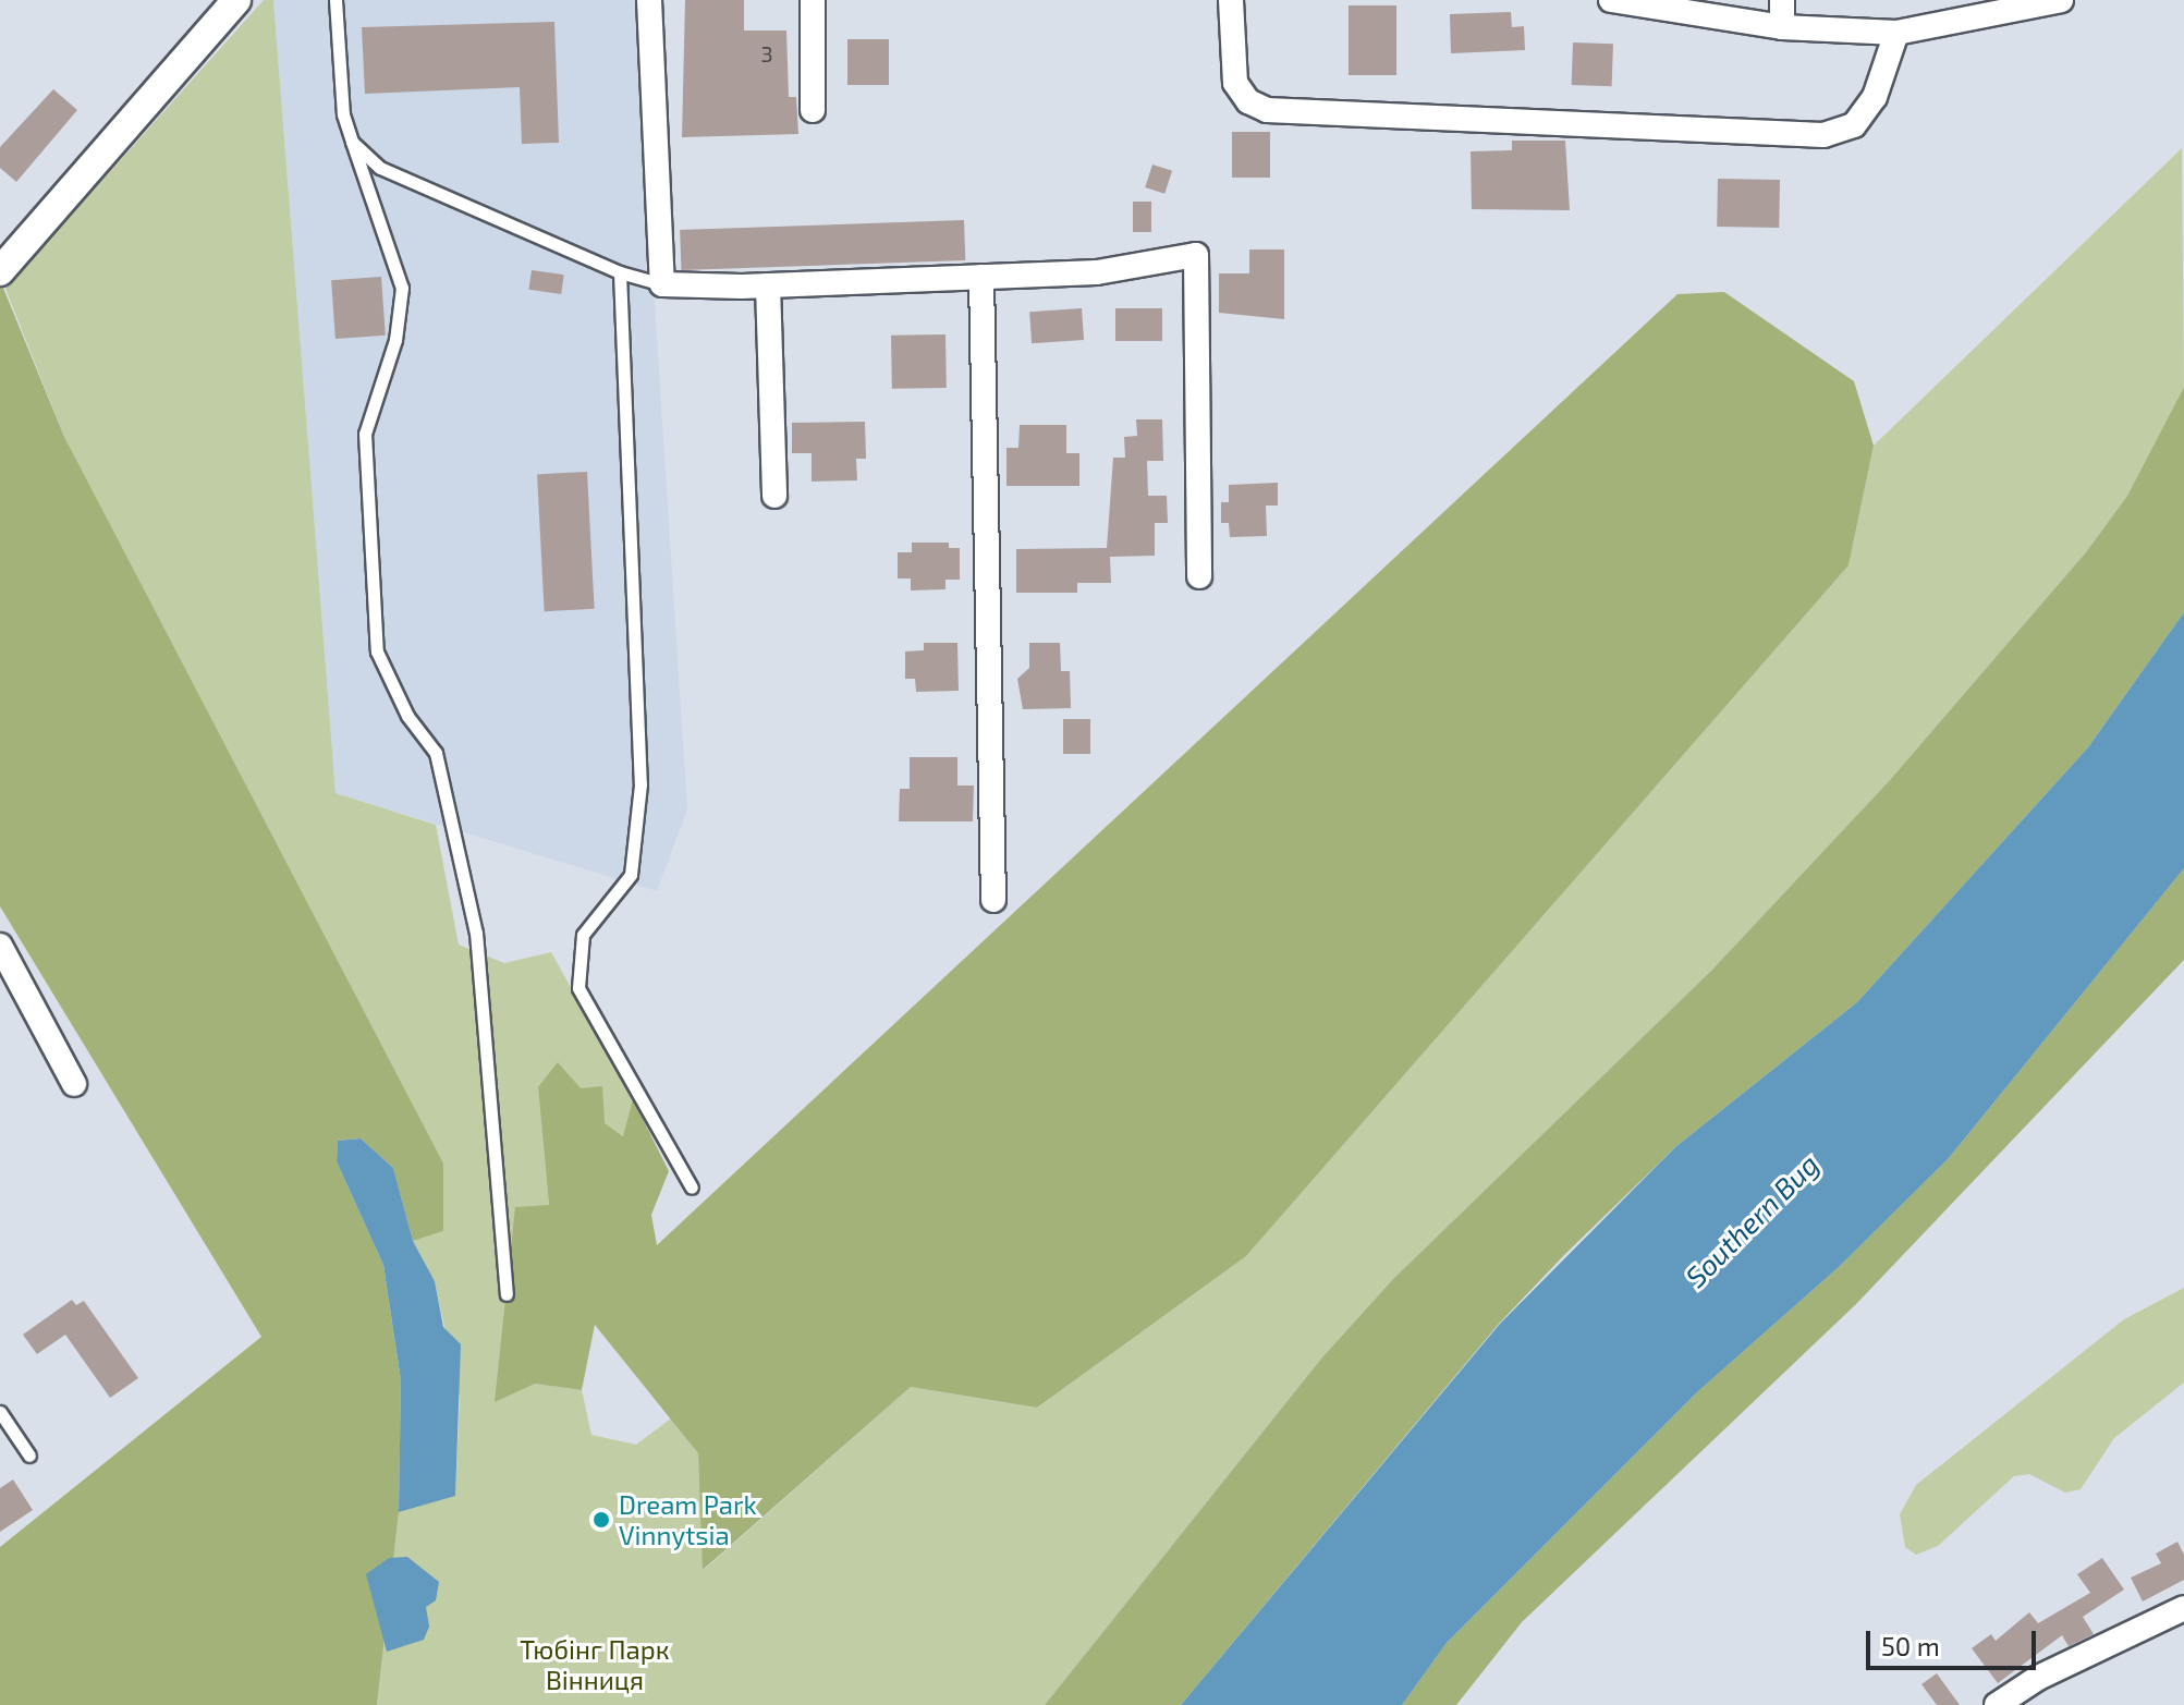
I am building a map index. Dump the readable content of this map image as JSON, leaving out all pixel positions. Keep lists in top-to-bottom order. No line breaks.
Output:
{"water":["Southern Bug"],"parks":["Тюбінг Парк Вінниця"],"places":["Dream Park Vinnytsia"],"house_numbers":["3"],"scale_bar":"50 m"}
